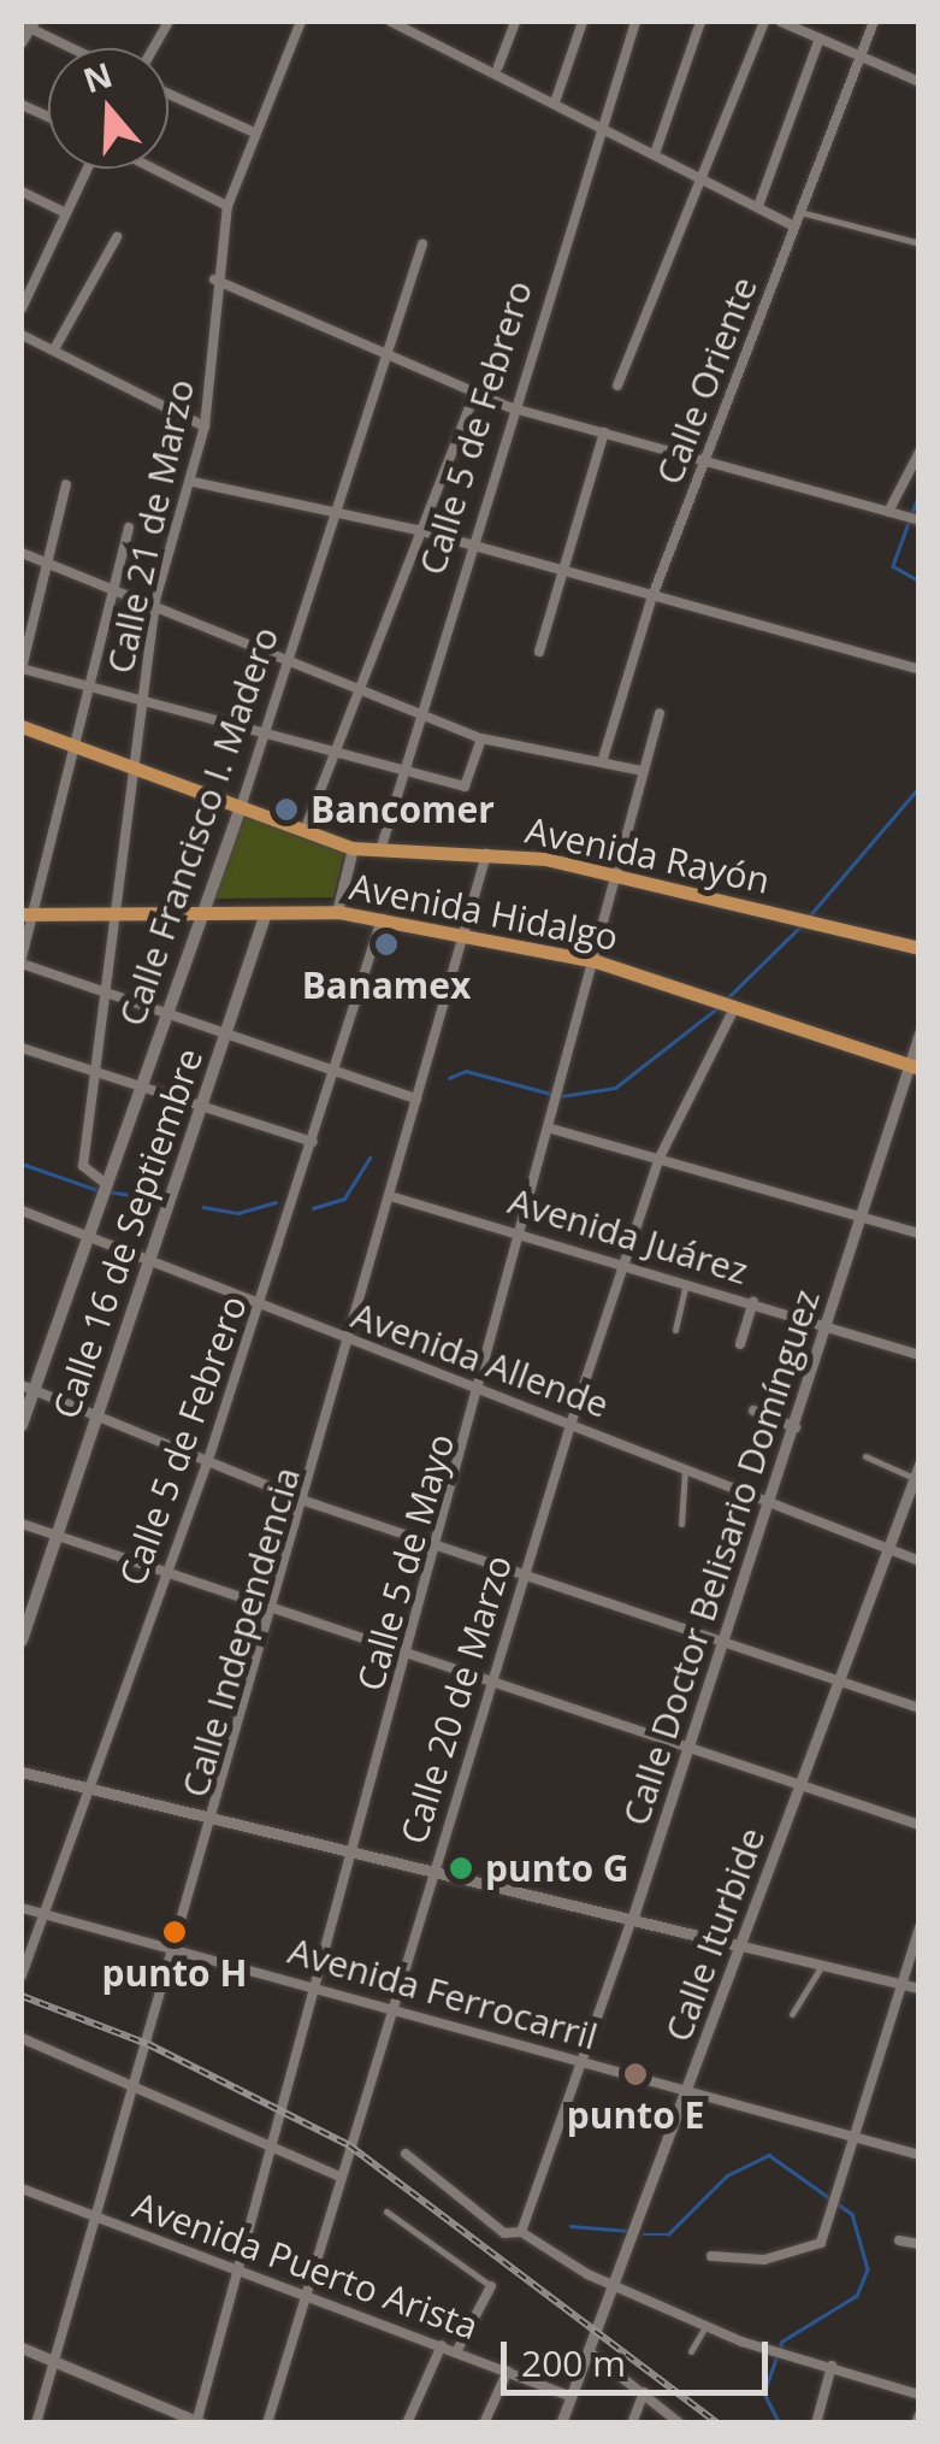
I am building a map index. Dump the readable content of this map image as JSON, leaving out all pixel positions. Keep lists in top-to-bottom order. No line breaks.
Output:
{"streets":{"main road":["Calle Francisco I. Madero","Avenida Rayón","Avenida Hidalgo","Calle 16 de Septiembre"],"street":["Calle Oriente","Calle 5 de Febrero","Calle 21 de Marzo","Avenida Juárez","Avenida Allende","Calle Doctor Belisario Domínguez","Calle 5 de Mayo","Calle Independencia","Calle 20 de Marzo","Calle Iturbide","Avenida Ferrocarril","Avenida Puerto Arista"]},"crossings":[["Calle 5 de Febrero","Avenida Rayón"],["Calle 5 de Febrero","Avenida Hidalgo"],["Calle 5 de Febrero","Avenida Allende"],["Calle 5 de Febrero","Avenida Ferrocarril"],["Calle 21 de Marzo","Avenida Rayón"],["Calle Francisco I. Madero","Avenida Rayón"],["Calle Francisco I. Madero","Avenida Hidalgo"],["Calle Francisco I. Madero","Avenida Allende"],["Avenida Rayón","Calle 5 de Mayo"],["Avenida Rayón","Calle Independencia"],["Avenida Hidalgo","Calle 16 de Septiembre"],["Avenida Hidalgo","Calle Doctor Belisario Domínguez"],["Avenida Hidalgo","Calle 5 de Mayo"],["Avenida Hidalgo","Calle Independencia"],["Avenida Hidalgo","Calle 20 de Marzo"],["Calle 16 de Septiembre","Avenida Allende"],["Avenida Juárez","Calle Doctor Belisario Domínguez"],["Avenida Juárez","Calle 5 de Mayo"],["Avenida Juárez","Calle Independencia"],["Avenida Juárez","Calle 20 de Marzo"],["Avenida Allende","Calle Doctor Belisario Domínguez"],["Avenida Allende","Calle 5 de Mayo"],["Avenida Allende","Calle Independencia"],["Avenida Allende","Calle 20 de Marzo"],["Avenida Allende","Calle Iturbide"],["Calle Doctor Belisario Domínguez","Avenida Ferrocarril"],["Calle 5 de Mayo","Avenida Ferrocarril"],["Calle 5 de Mayo","Avenida Puerto Arista"],["Calle Independencia","Avenida Ferrocarril"],["Calle Independencia","Avenida Puerto Arista"],["Calle 20 de Marzo","Avenida Ferrocarril"],["Calle 20 de Marzo","Avenida Puerto Arista"],["Calle Iturbide","Avenida Ferrocarril"],["Calle Iturbide","Avenida Puerto Arista"]],"places":["Bancomer","Banamex","punto G","punto H","punto E"],"scale_bar":"200 m","north":"top"}
